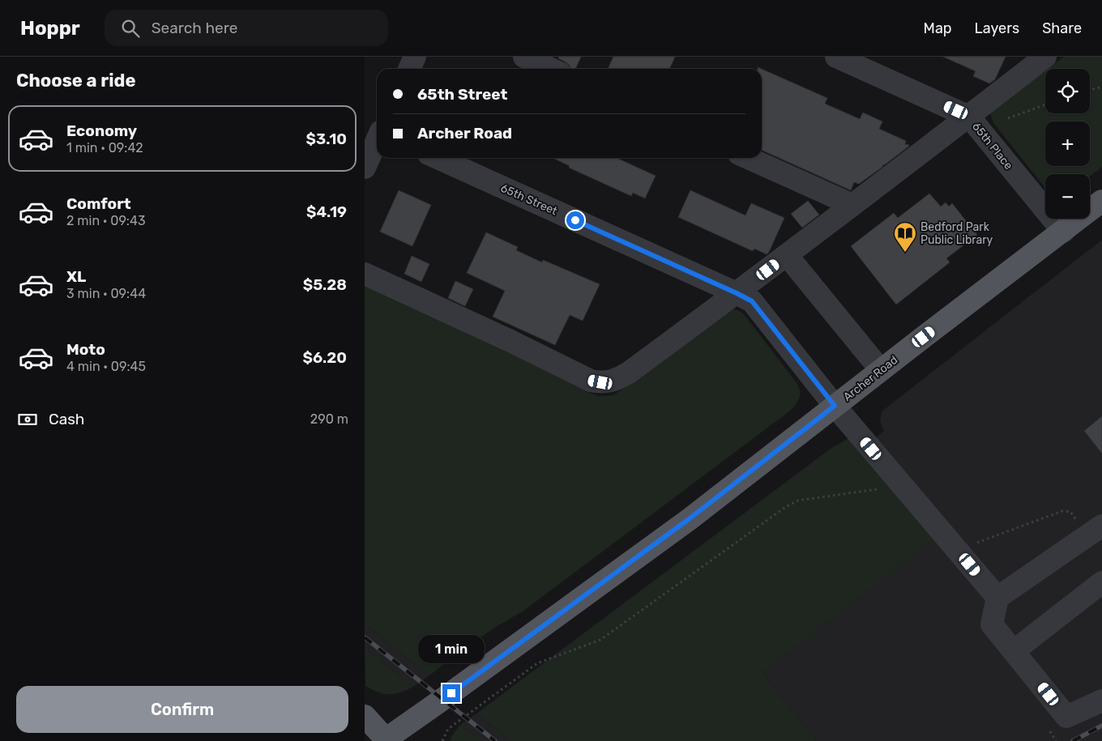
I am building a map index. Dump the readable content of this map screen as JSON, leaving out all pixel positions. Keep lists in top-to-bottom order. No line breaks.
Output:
{"streets":{"main road":["Archer Road"],"street":["65th Place","65th Street"]},"crossings":[["65th Place","Archer Road"],["65th Street","Archer Road"]],"places":{"library":["Bedford Park Public Library"]},"page":{"header":"Hoppr","search":"Search here","nav":["Map","Layers","Share"],"heading":"Choose a ride","map_buttons":["+","−"],"banner":["65th Street","Archer Road"],"list":[{"name":"Economy","note":"1 min · 09:42","value":"$3.10"},{"name":"Comfort","note":"2 min · 09:43","value":"$4.19"},{"name":"XL","note":"3 min · 09:44","value":"$5.28"},{"name":"Moto","note":"4 min · 09:45","value":"$6.20"}],"pay":["Cash","290 m"],"bubble":"1 min","buttons":"Confirm"}}
